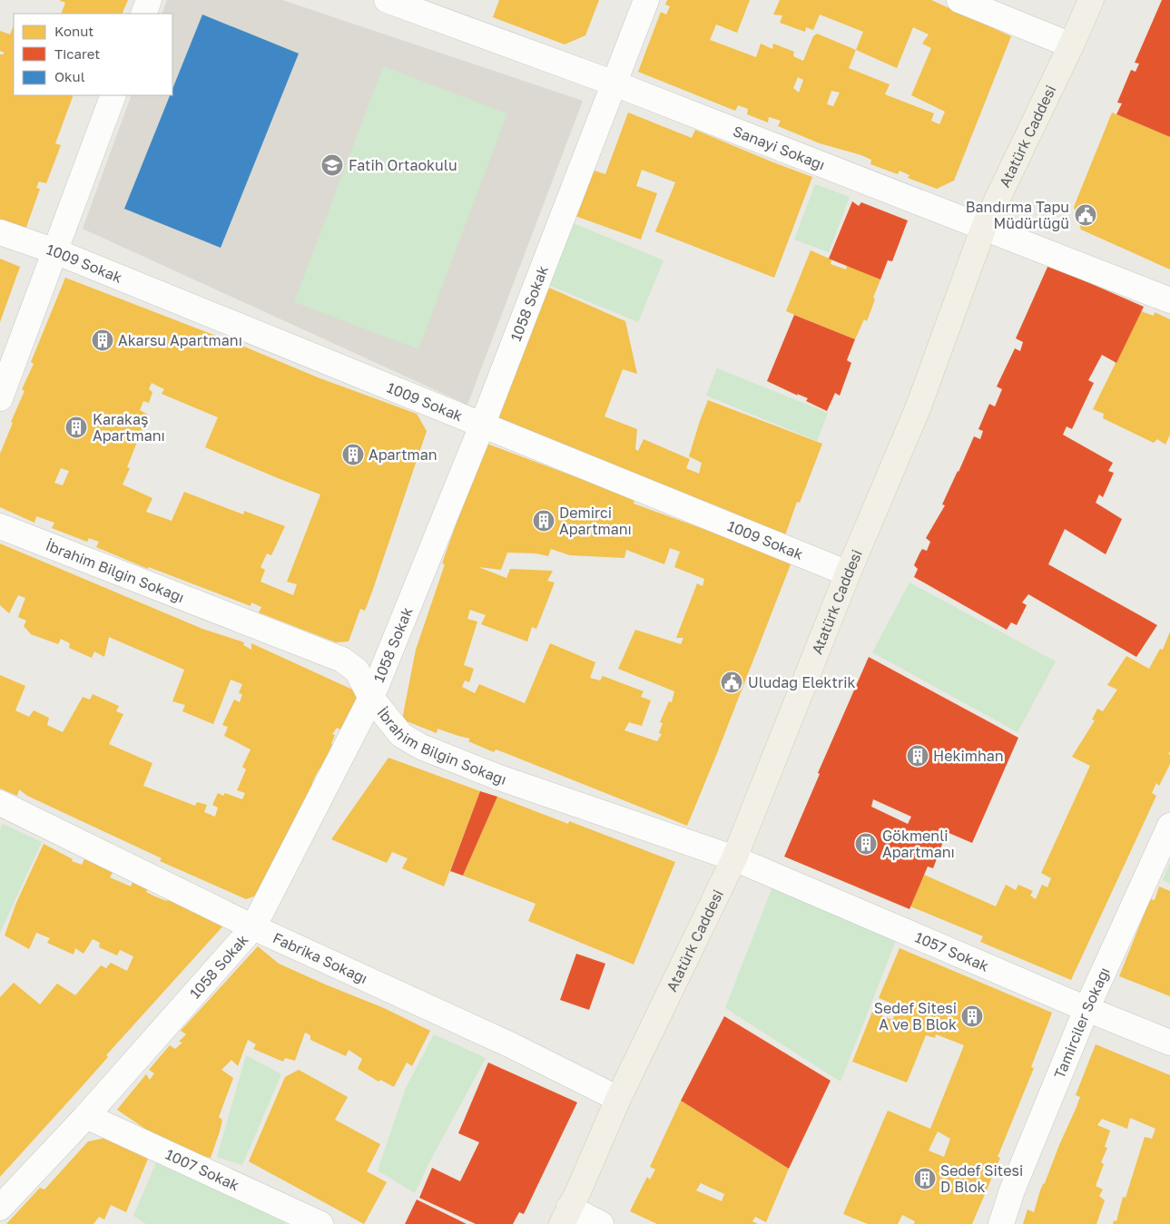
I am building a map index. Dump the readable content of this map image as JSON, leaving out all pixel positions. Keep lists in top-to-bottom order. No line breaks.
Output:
{"streets":{"main road":["Atatürk Caddesi"],"street":["Sanayi Sokağı","1009 Sokak","1058 Sokak","İbrahim Bilgin Sokağı","1057 Sokak","Fabrika Sokağı","Tamirciler Sokağı","1007 Sokak"]},"crossings":[["Atatürk Caddesi","Sanayi Sokağı"],["Atatürk Caddesi","1009 Sokak"],["Atatürk Caddesi","İbrahim Bilgin Sokağı"],["Atatürk Caddesi","1057 Sokak"],["Atatürk Caddesi","Fabrika Sokağı"],["Sanayi Sokağı","1058 Sokak"],["1009 Sokak","1058 Sokak"],["1058 Sokak","İbrahim Bilgin Sokağı"],["1058 Sokak","Fabrika Sokağı"],["1058 Sokak","1007 Sokak"],["İbrahim Bilgin Sokağı","1057 Sokak"],["1057 Sokak","Tamirciler Sokağı"]],"places":{"school or university":["Fatih Ortaokulu"],"public building":["Bandırma Tapu Müdürlüğü","Uludağ Elektrik"],"building":["Akarsu Apartmanı","Karakaş Apartmanı","Apartman","Demirci Apartmanı","Hekimhan","Gökmenli Apartmanı","Sedef Sitesi A ve B Blok","Sedef Sitesi D Blok"]},"legend":["Konut","Ticaret","Okul"]}
